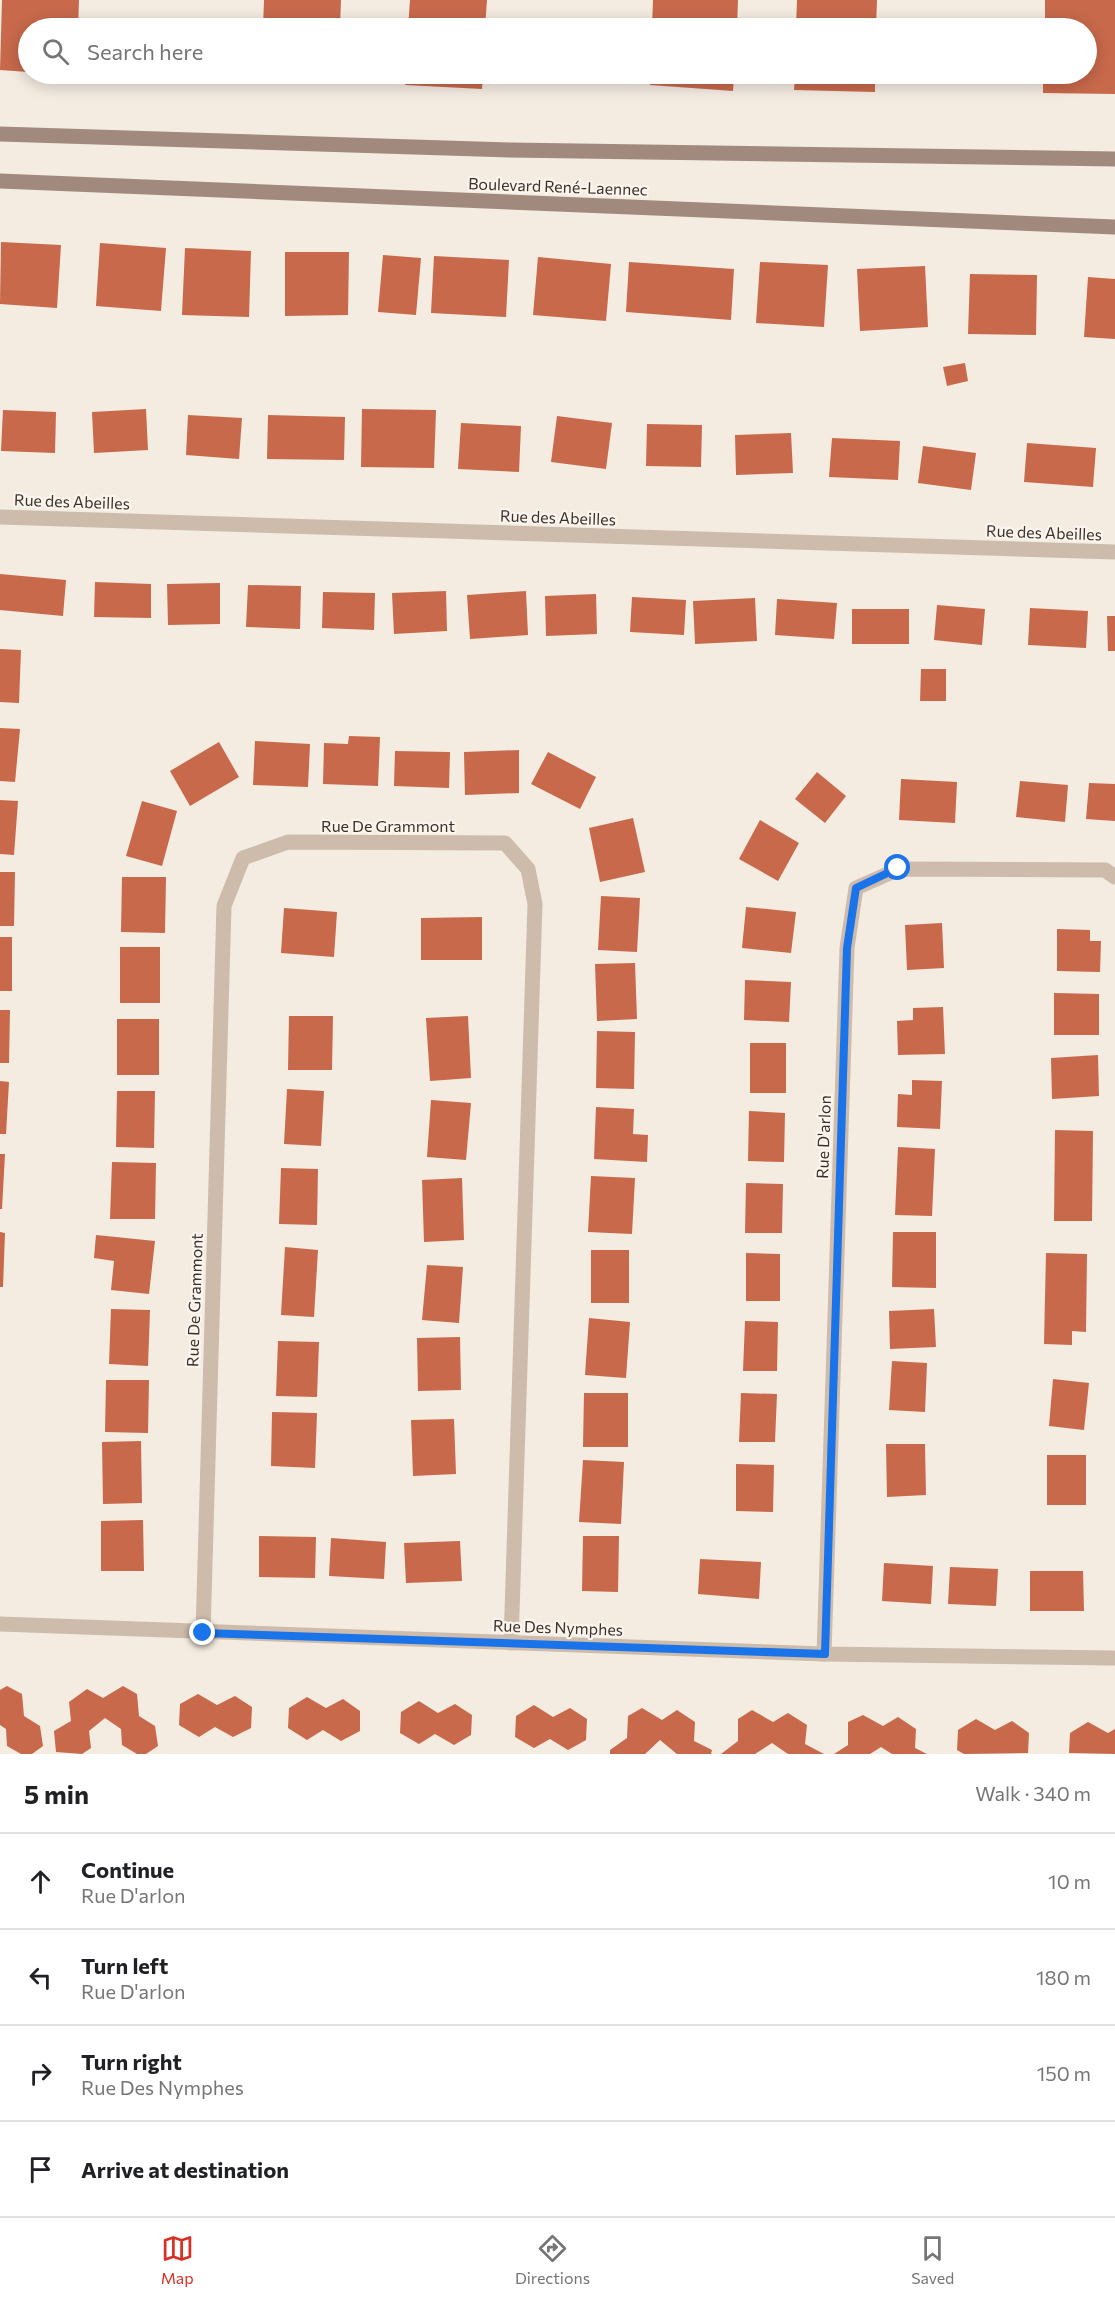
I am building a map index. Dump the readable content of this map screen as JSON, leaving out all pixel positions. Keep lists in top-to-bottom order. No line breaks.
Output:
{"streets":{"street":["Boulevard René-Laennec","Rue des Abeilles","Rue De Grammont","Rue D'arlon","Rue Des Nymphes"]},"crossings":[["Rue De Grammont","Rue Des Nymphes"],["Rue D'arlon","Rue Des Nymphes"]],"page":{"search":"Search here","heading":["5 min","Walk · 340 m"],"list":[["Continue","Rue D'arlon","10 m"],["Turn left","Rue D'arlon","180 m"],["Turn right","Rue Des Nymphes","150 m"],"Arrive at destination"],"nav":["Map","Directions","Saved"]}}
